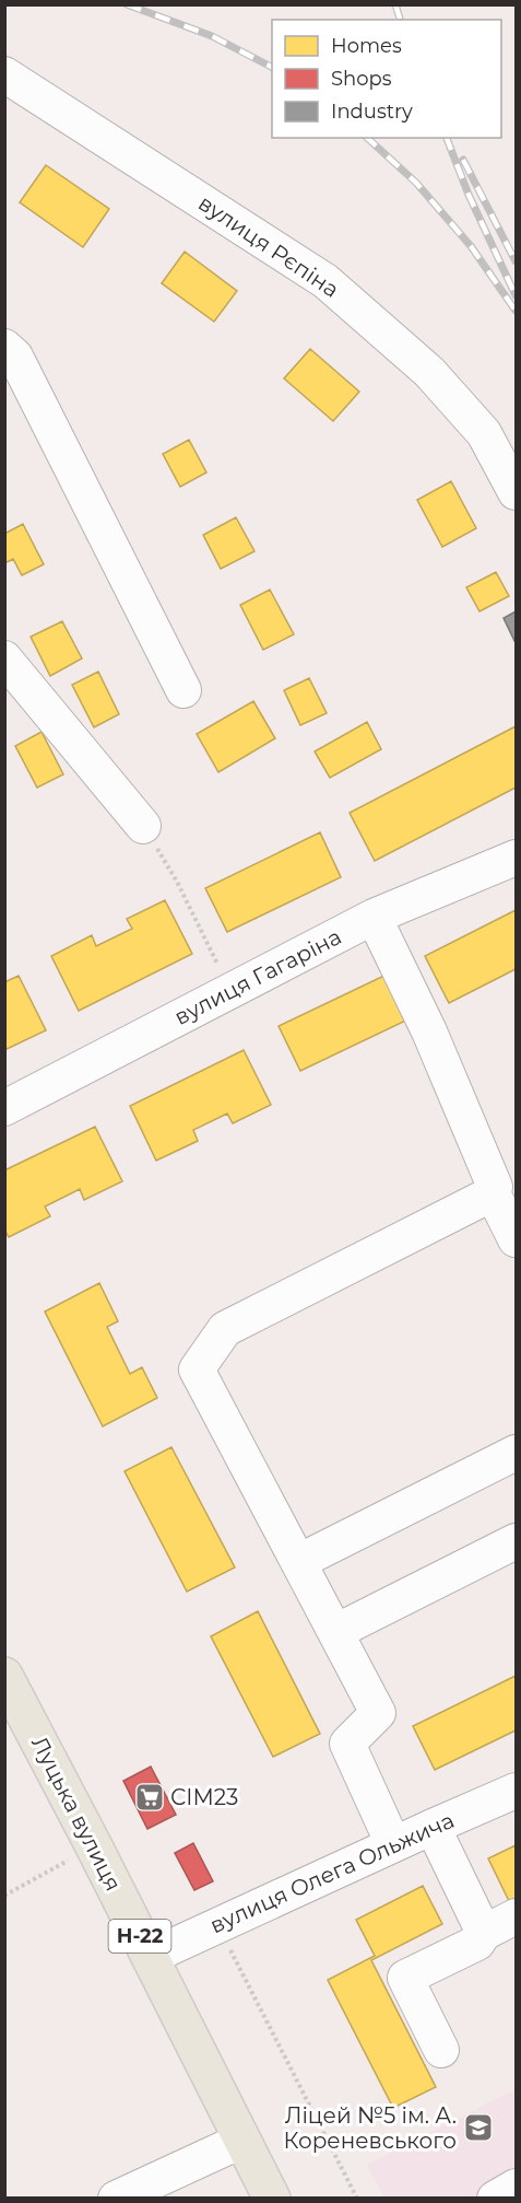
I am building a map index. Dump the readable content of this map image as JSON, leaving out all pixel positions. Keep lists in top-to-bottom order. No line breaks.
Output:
{"streets":{"main road":["Луцька вулиця","Н-22"],"street":["вулиця Рєпіна","вулиця Гагаріна","вулиця Олега Ольжича"]},"crossings":[["Луцька вулиця","вулиця Олега Ольжича"]],"places":{"supermarket":["СІМ23"],"school or university":["Ліцей №5 ім. А. Кореневського"]},"legend":["Homes","Shops","Industry"]}
